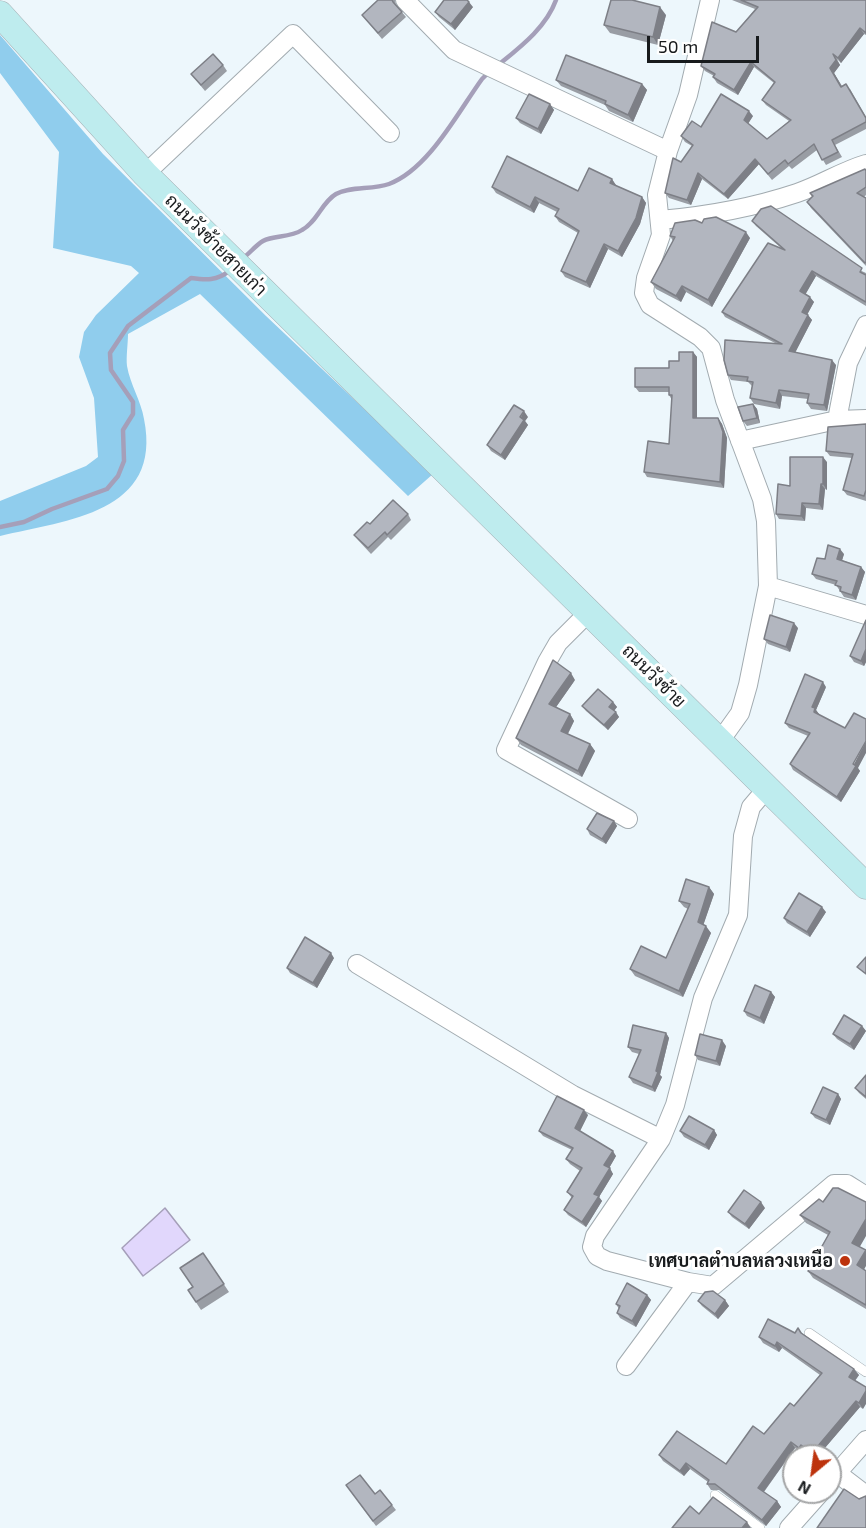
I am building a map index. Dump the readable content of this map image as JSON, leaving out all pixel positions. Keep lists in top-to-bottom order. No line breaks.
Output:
{"streets":{"main road":["ถนนวังซ้ายสายเก่า","ถนนวังซ้าย"]},"crossings":[["ถนนวังซ้ายสายเก่า","ถนนวังซ้าย"]],"places":["เทศบาลตำบลหลวงเหนือ"],"scale_bar":"50 m","north":"bottom left"}
